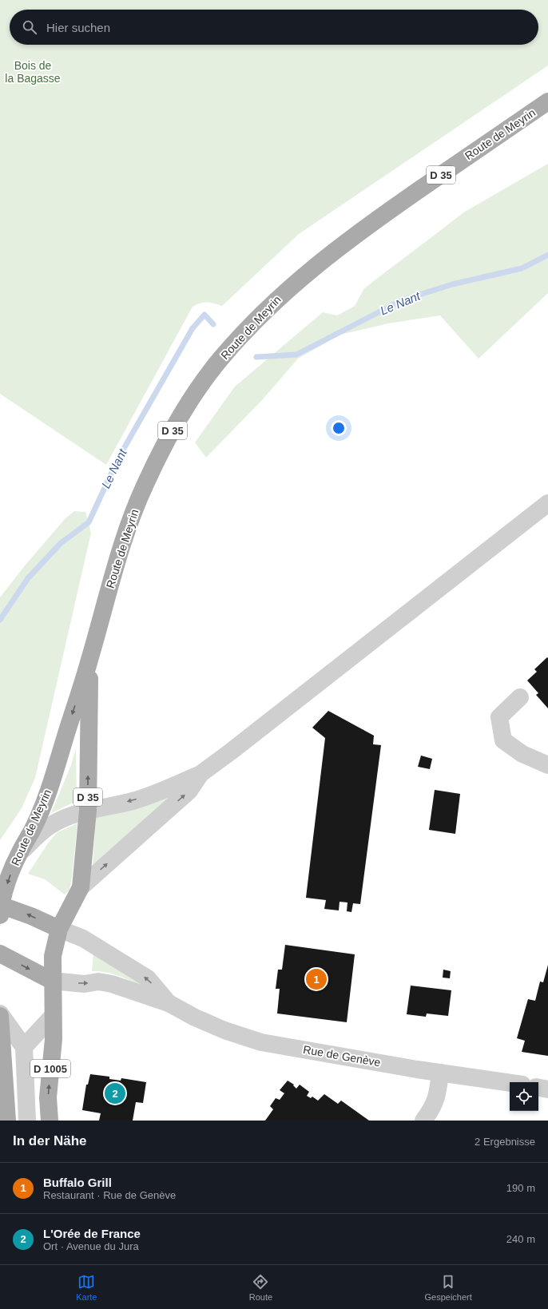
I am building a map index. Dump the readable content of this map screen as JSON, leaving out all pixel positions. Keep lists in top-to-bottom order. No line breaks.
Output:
{"streets":{"main road":["Route de Meyrin","D 35","D 1005"],"street":["Rue de Genève"]},"crossings":[["Route de Meyrin","Rue de Genève"],["Route de Meyrin","D 1005"],["Rue de Genève","D 1005"]],"water":["Le Nant"],"parks":["Bois de la Bagasse"],"page":{"search":"Hier suchen","pins":["1","2"],"heading":["In der Nähe","2 Ergebnisse"],"list":[{"mark":"1","name":"Buffalo Grill","note":"Restaurant · Rue de Genève","value":"190 m"},{"mark":"2","name":"L'Orée de France","note":"Ort · Avenue du Jura","value":"240 m"}],"nav":["Karte","Route","Gespeichert"]}}
